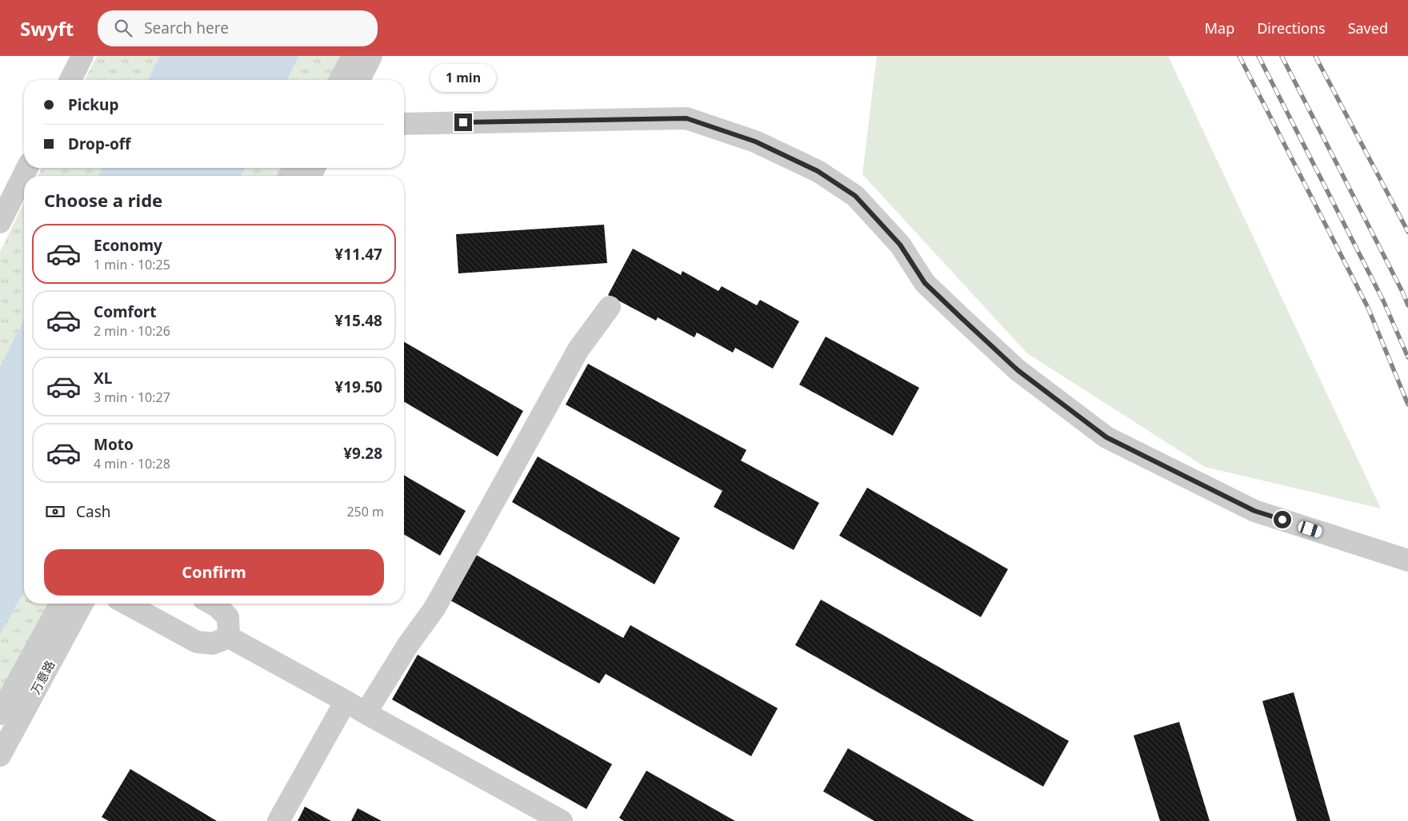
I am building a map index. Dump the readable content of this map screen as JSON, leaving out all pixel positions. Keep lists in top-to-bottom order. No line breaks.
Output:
{"streets":{"street":["万意路"]},"page":{"header":"Swyft","search":"Search here","nav":["Map","Directions","Saved"],"bubble":"1 min","banner":["Pickup","Drop-off"],"heading":"Choose a ride","list":[{"name":"Economy","note":"1 min · 10:25","value":"¥11.47"},{"name":"Comfort","note":"2 min · 10:26","value":"¥15.48"},{"name":"XL","note":"3 min · 10:27","value":"¥19.50"},{"name":"Moto","note":"4 min · 10:28","value":"¥9.28"}],"pay":["Cash","250 m"],"buttons":"Confirm"}}
